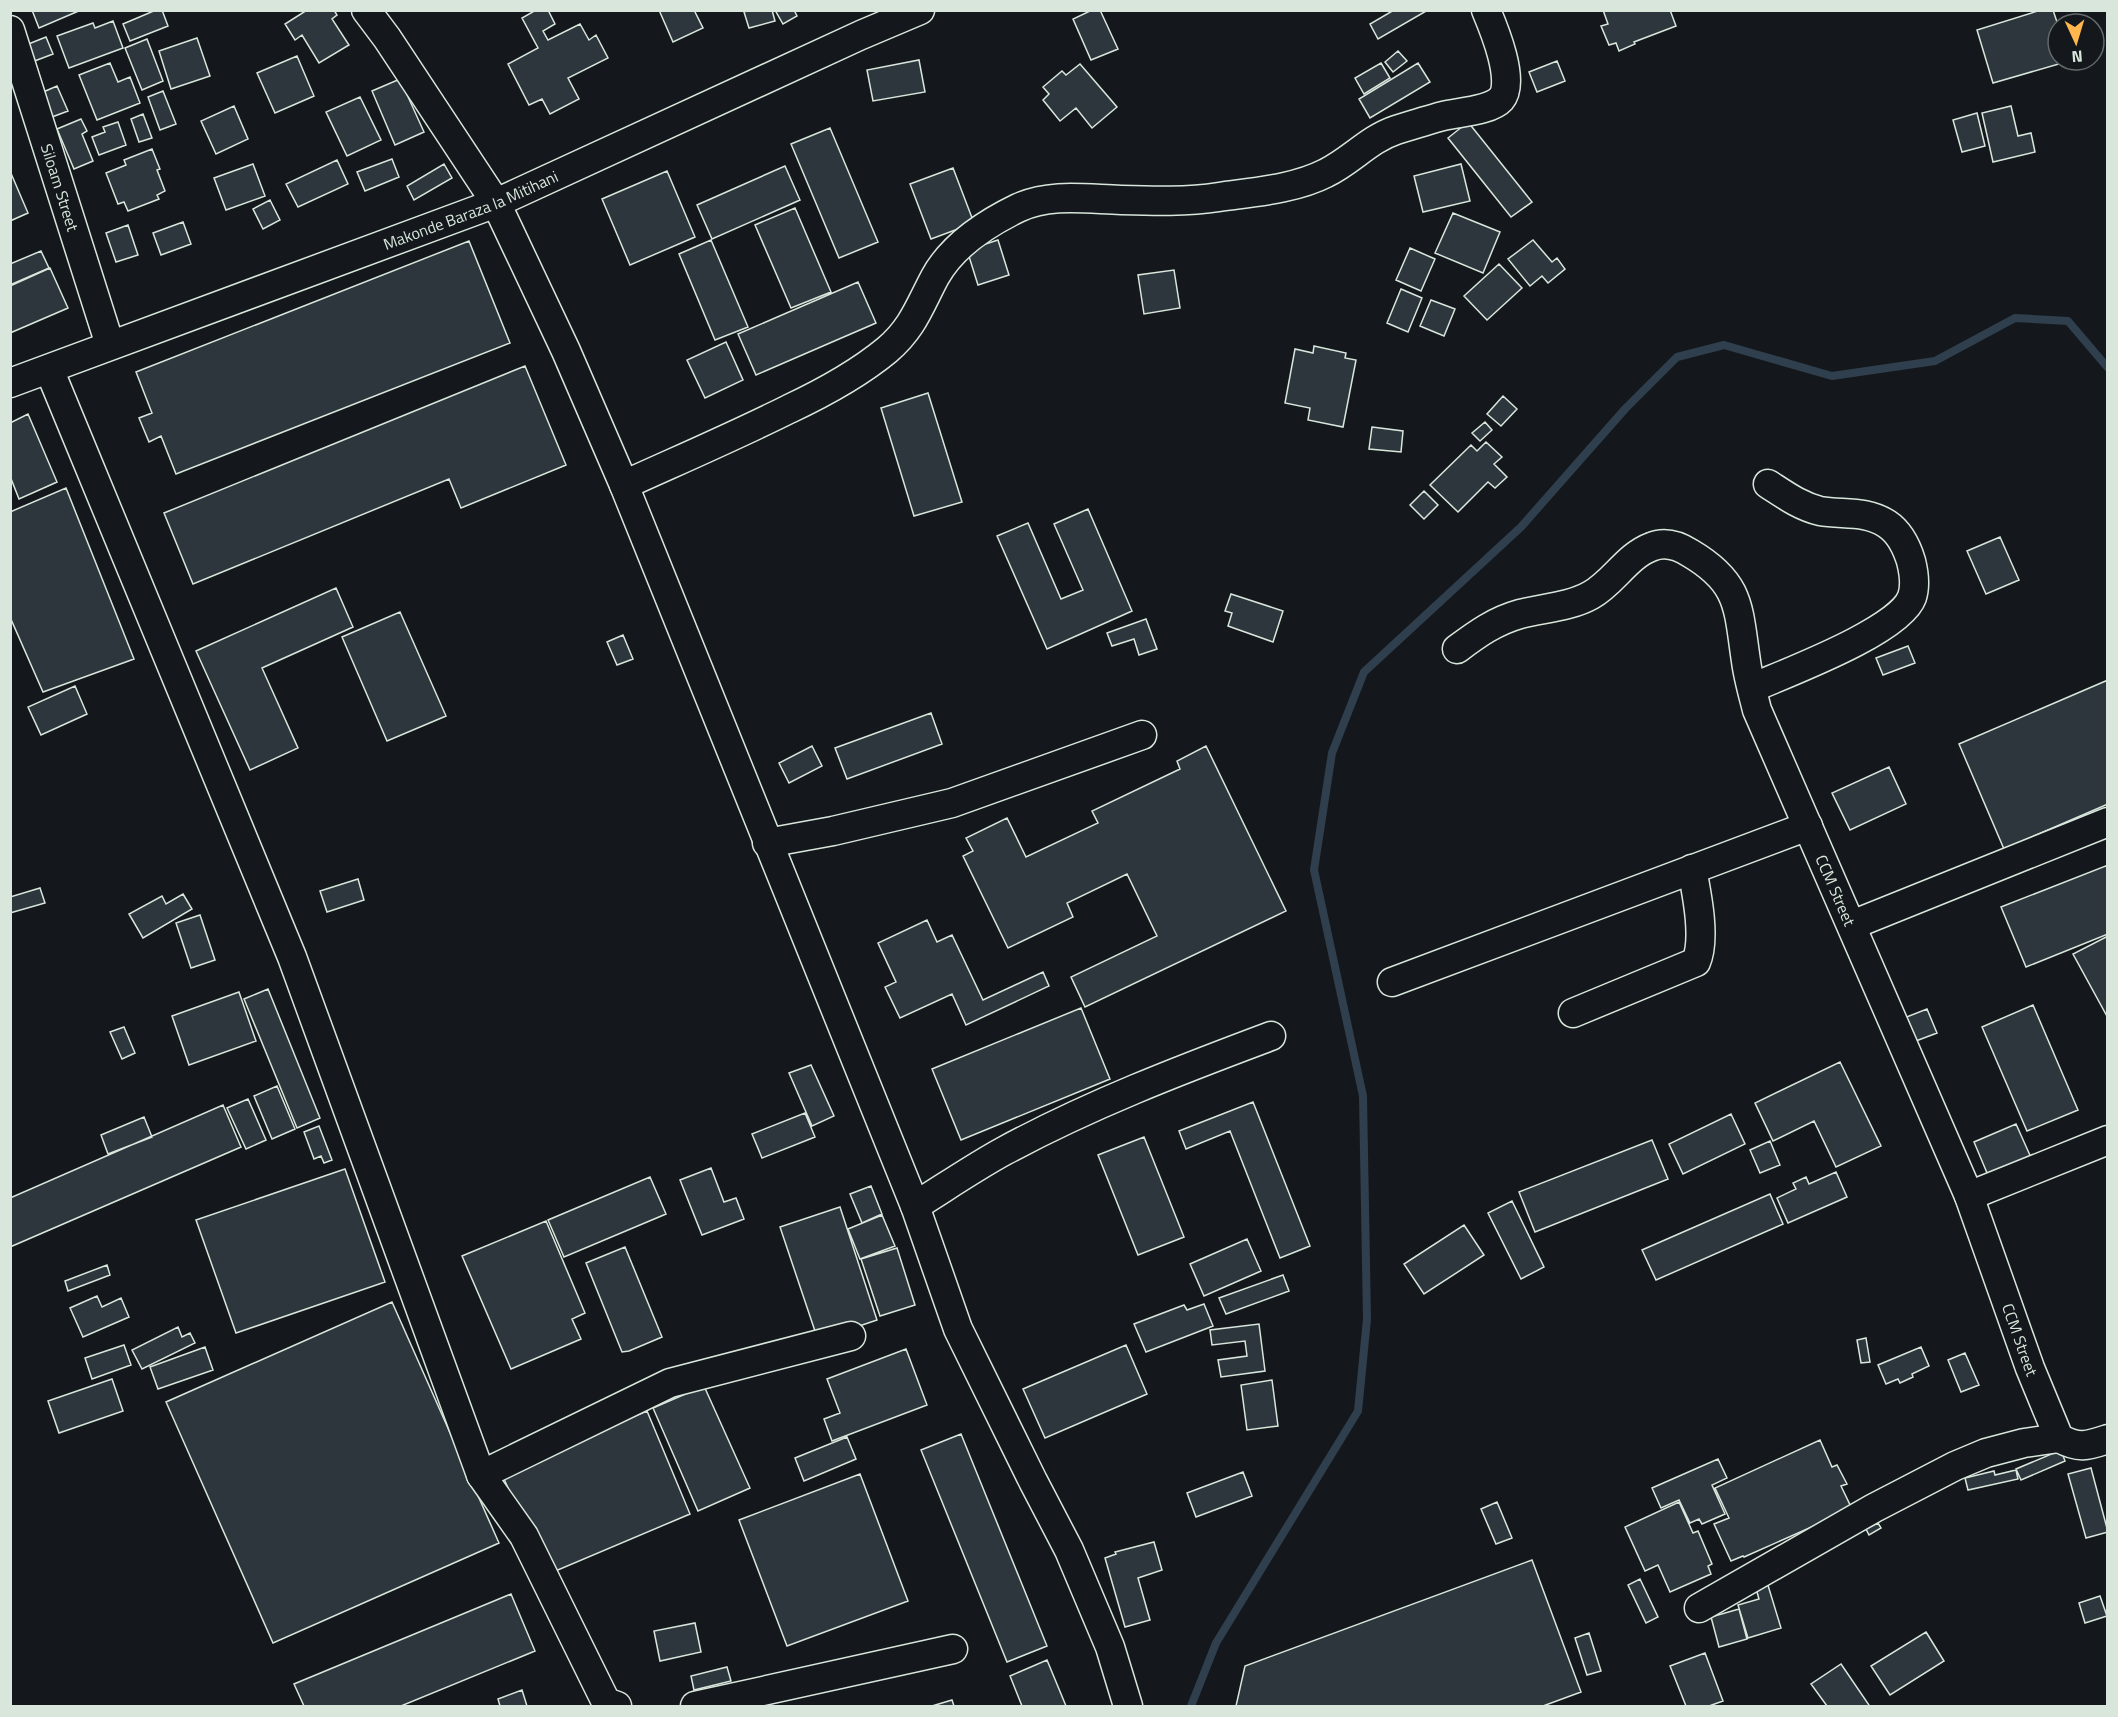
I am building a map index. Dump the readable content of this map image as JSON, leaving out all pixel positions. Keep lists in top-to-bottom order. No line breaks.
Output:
{"streets":{"street":["Siloam Street","Makonde Baraza la Mitihani","CCM Street"]},"crossings":[["Siloam Street","Makonde Baraza la Mitihani"]],"north":"bottom"}
